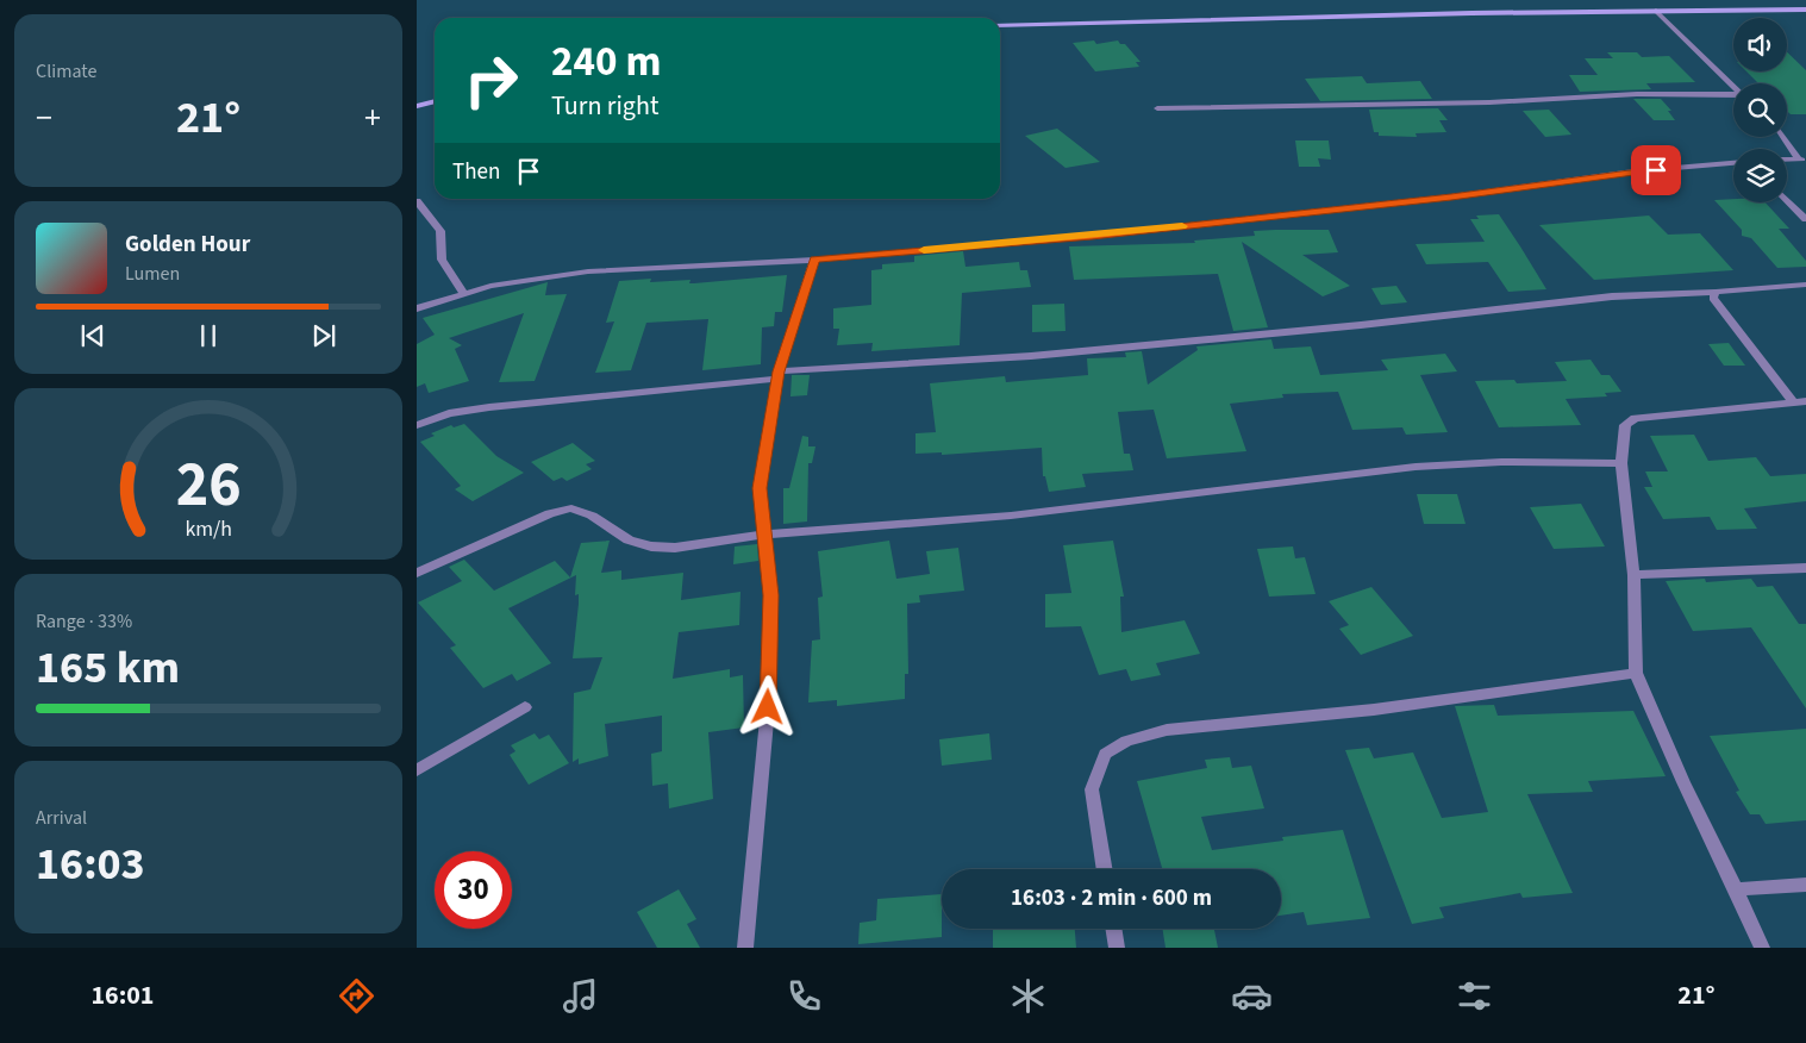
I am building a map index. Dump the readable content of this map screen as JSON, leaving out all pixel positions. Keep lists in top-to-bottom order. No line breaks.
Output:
{"page":{"tile":["Climate",["Range · 33%","165 km"],["Arrival","16:03"]],"turn":["240 m","Turn right"],"heat":["−","21°","+"],"then":"Then","song":["Golden Hour","Lumen"],"limit":"30","trip":"16:03 · 2 min · 600 m","tabs":["16:01","21°"],"gauge":["26","km/h"]}}
